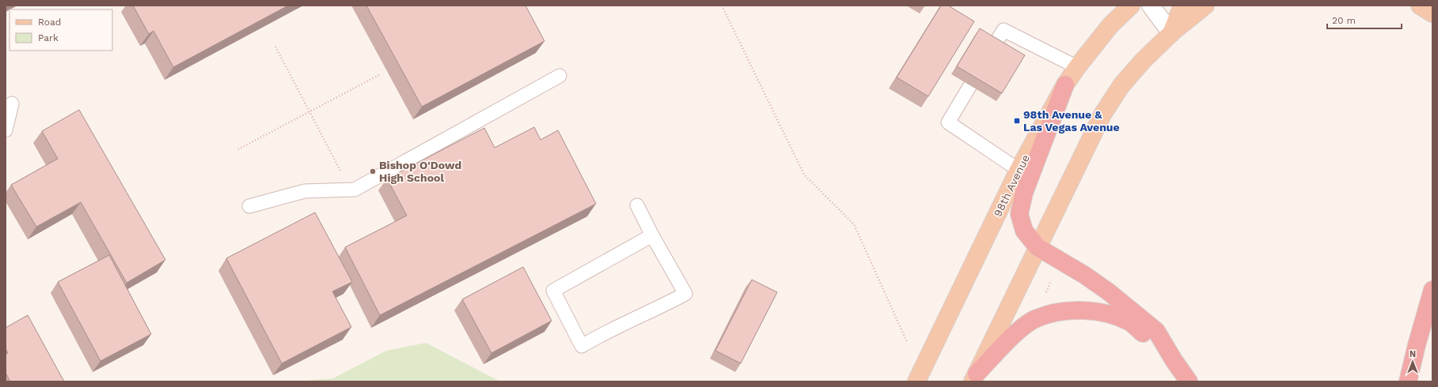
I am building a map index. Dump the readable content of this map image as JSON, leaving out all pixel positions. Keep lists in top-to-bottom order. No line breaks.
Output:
{"streets":{"main road":["98th Avenue"]},"places":{"transit":["98th Avenue & Las Vegas Avenue"],"other":["Bishop O'Dowd High School"]},"legend":["Road","Park"],"scale_bar":"20 m","north":"top"}
